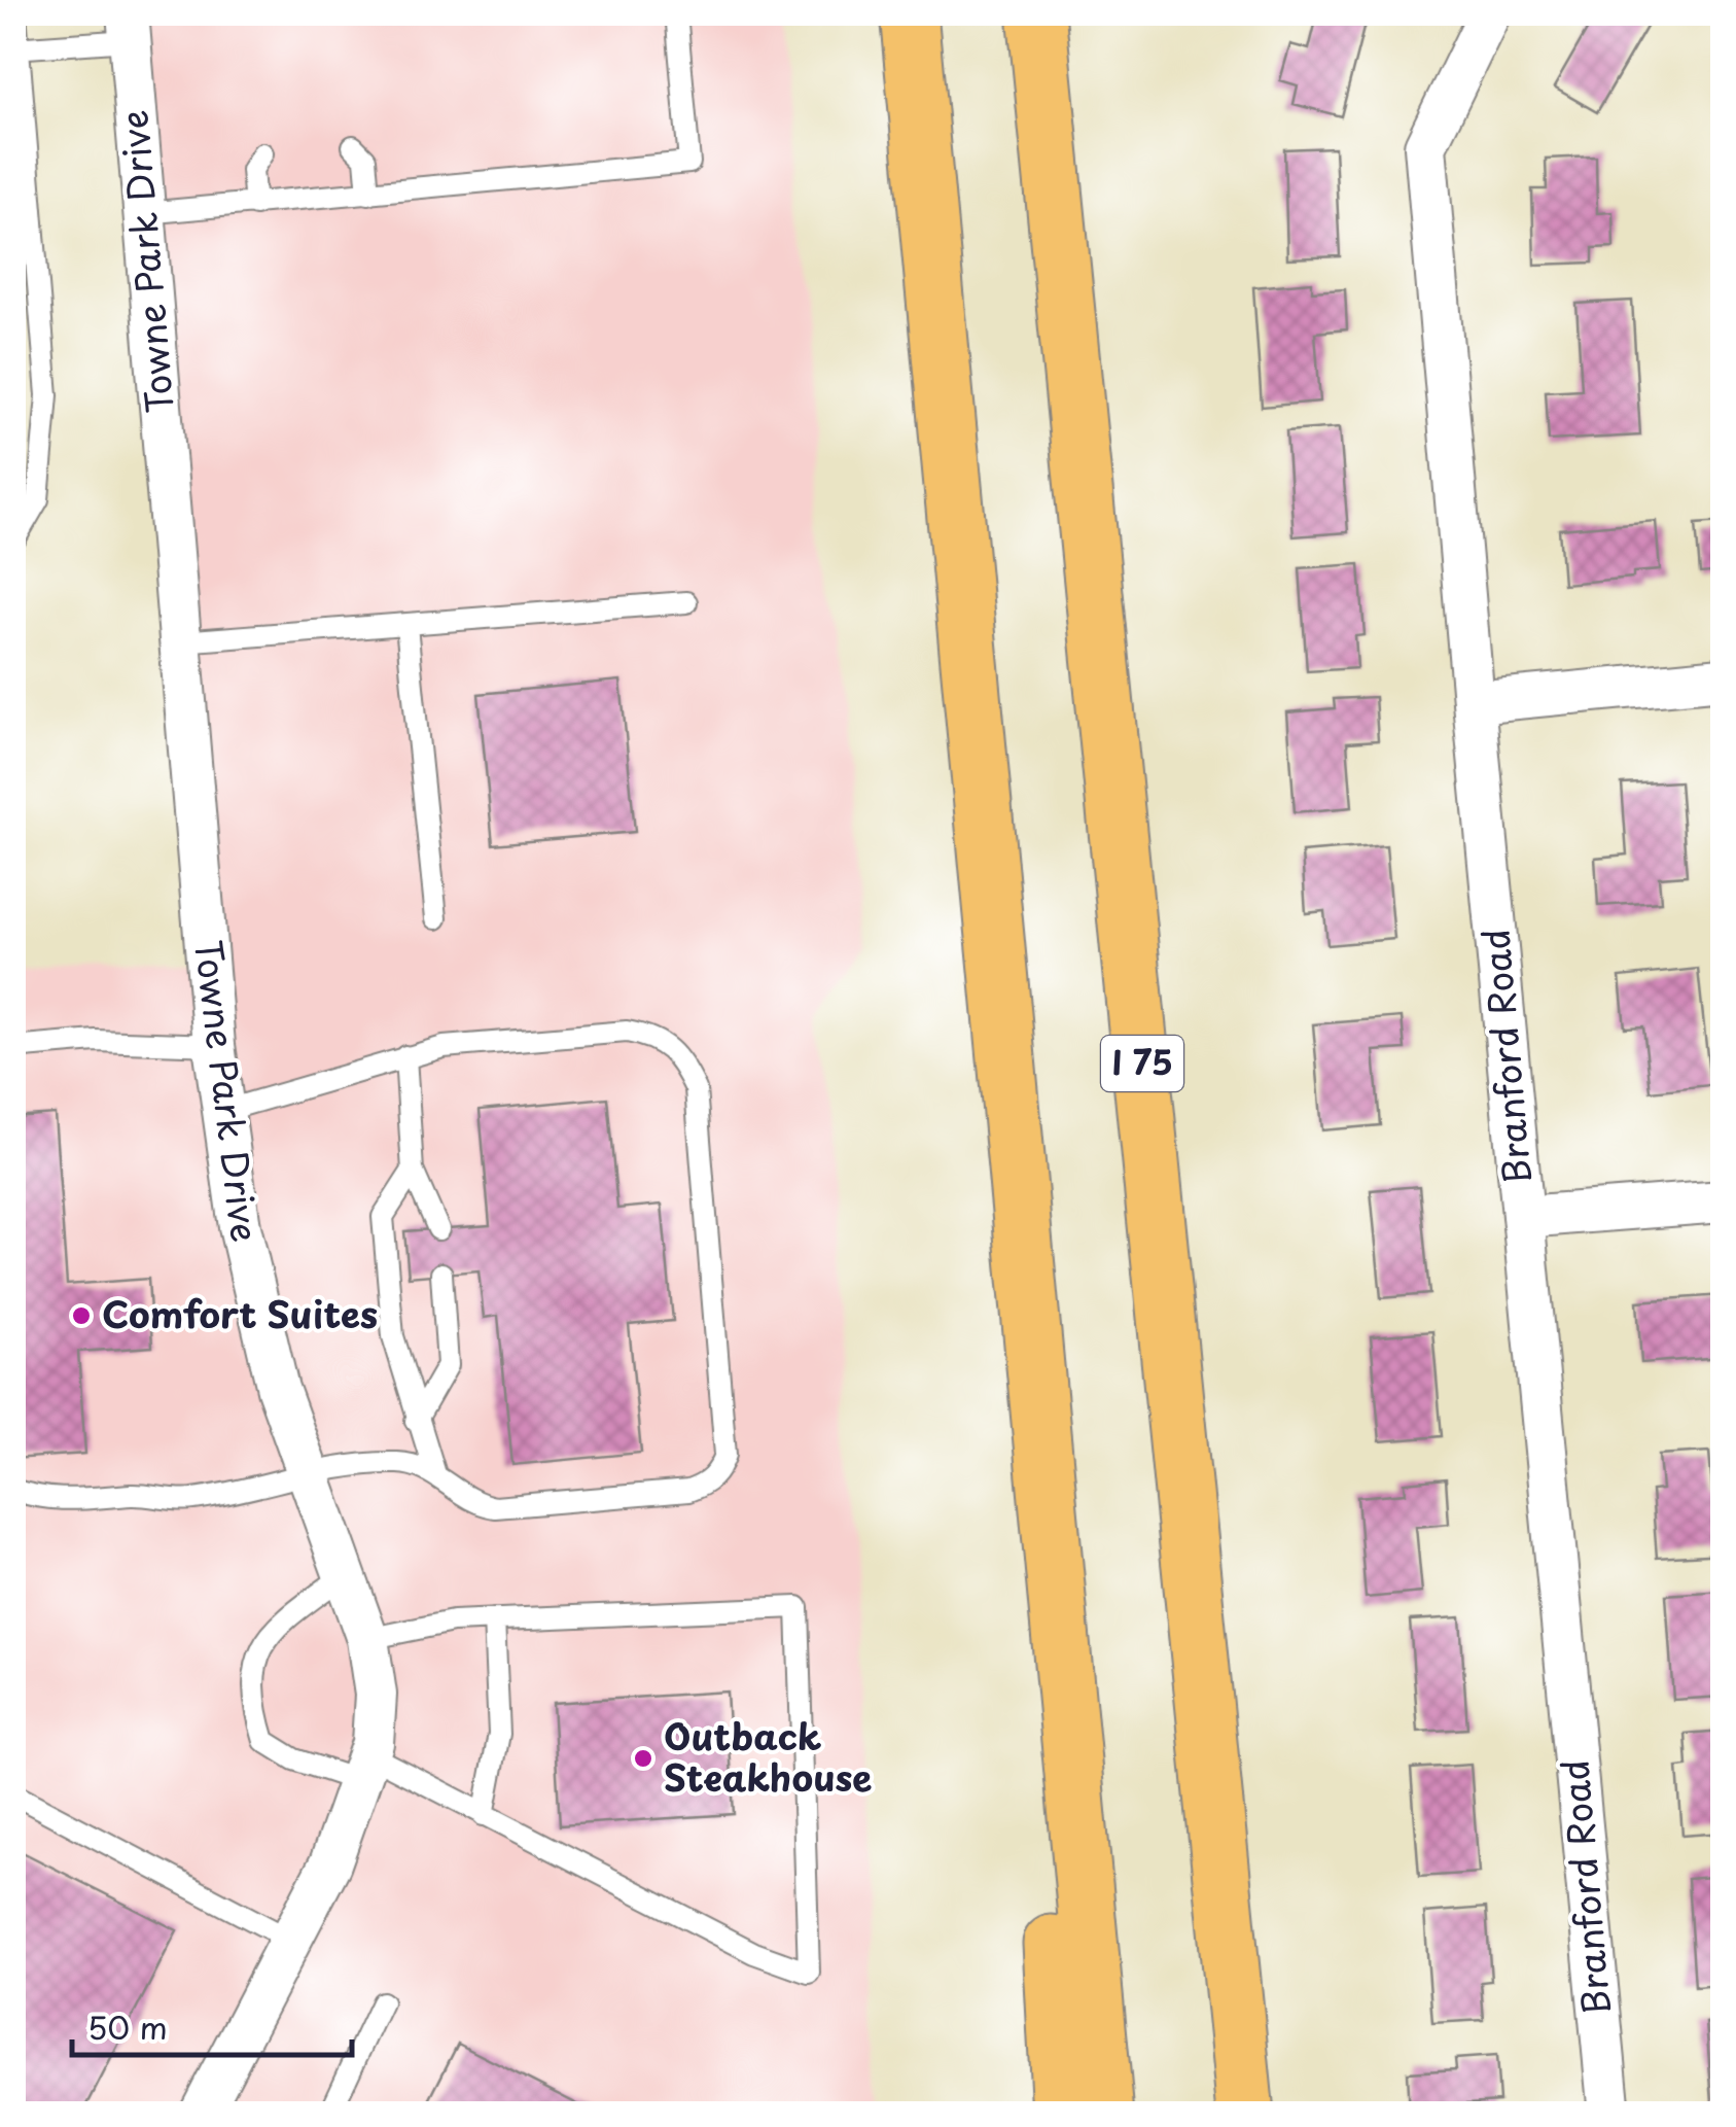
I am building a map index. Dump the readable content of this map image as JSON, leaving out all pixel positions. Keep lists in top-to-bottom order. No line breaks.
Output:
{"streets":{"highway":["I 75"],"street":["Towne Park Drive","Branford Road"]},"places":["Comfort Suites","Outback Steakhouse"],"scale_bar":"50 m"}
